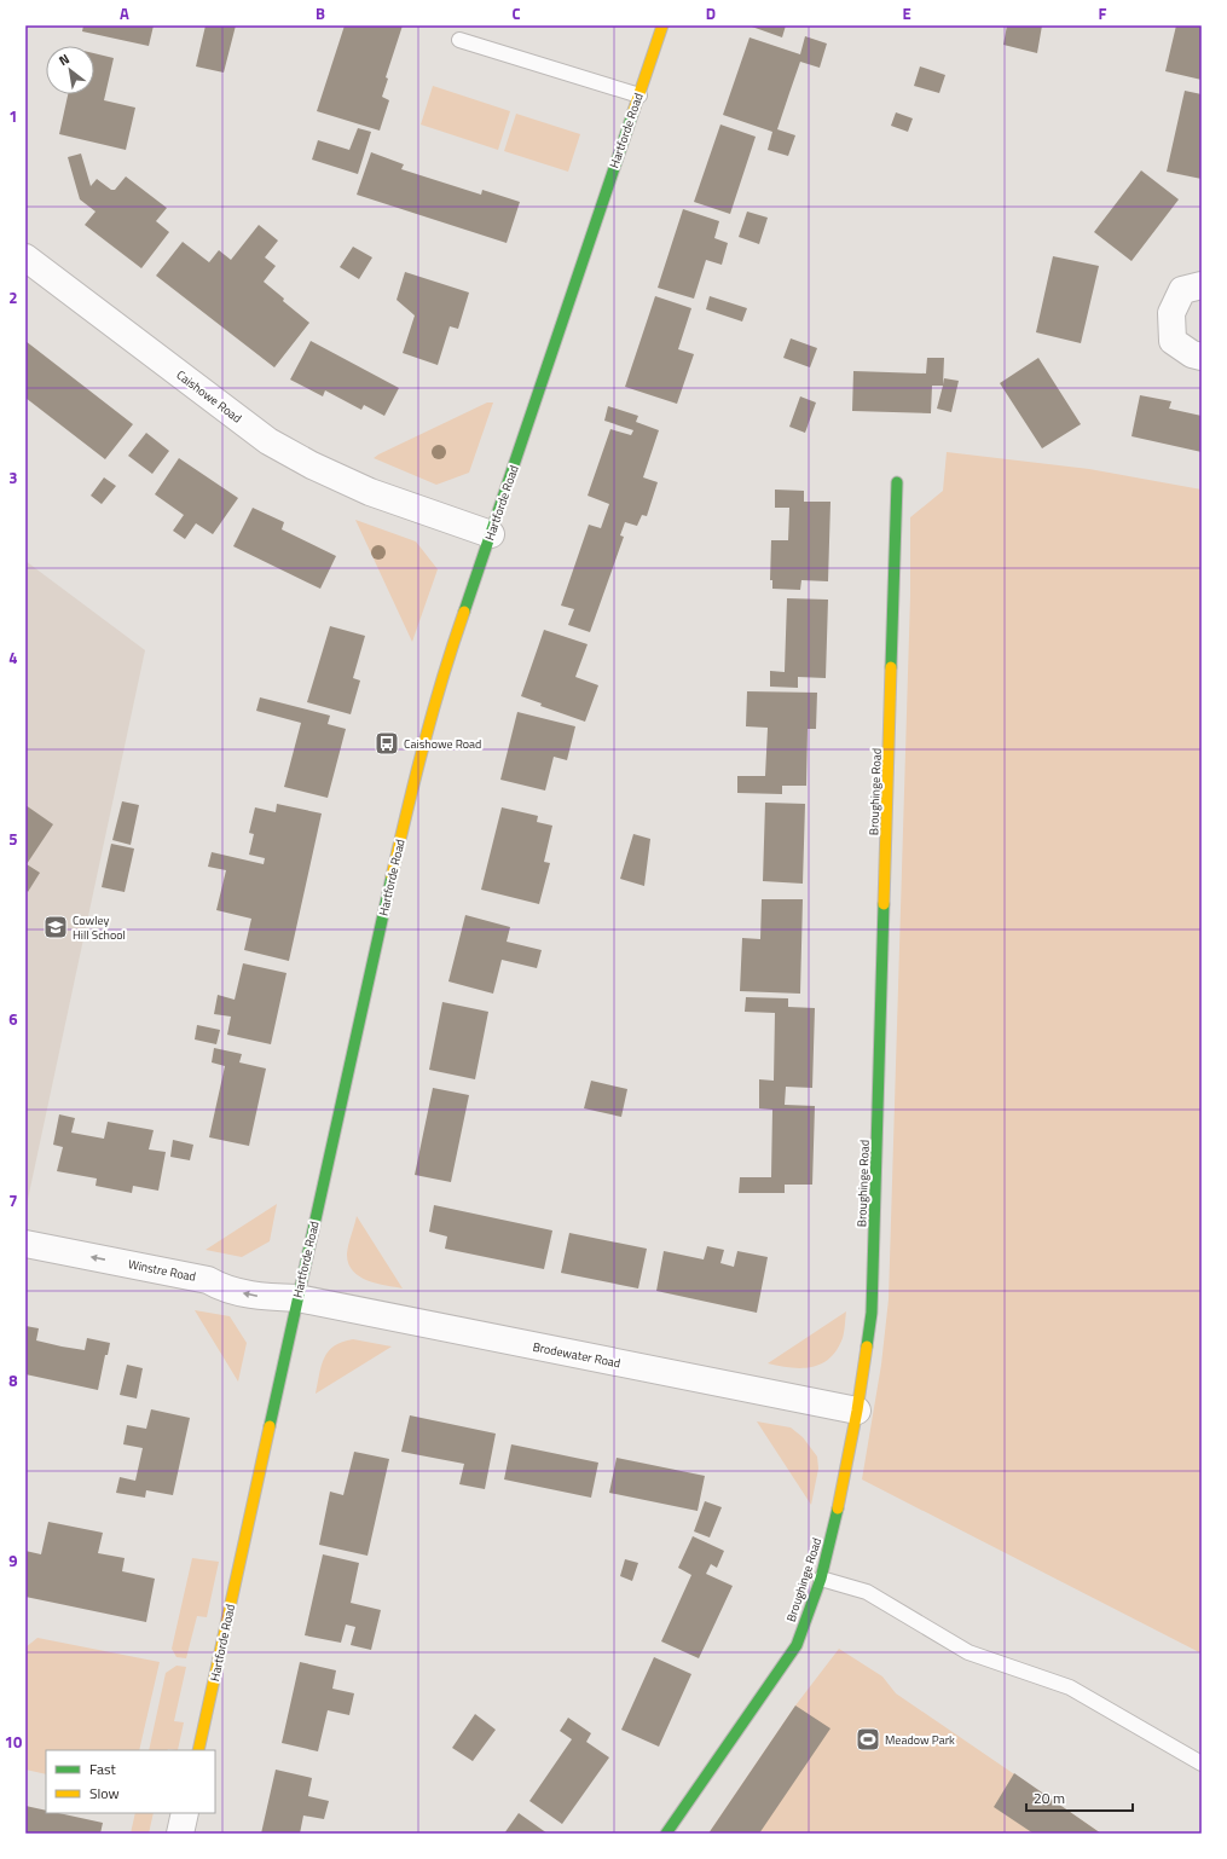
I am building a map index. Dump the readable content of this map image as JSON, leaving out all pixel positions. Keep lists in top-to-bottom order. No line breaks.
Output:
{"streets":{"street":["Hartforde Road","Caishowe Road","Broughinge Road","Winstre Road","Brodewater Road"]},"crossings":[["Hartforde Road","Caishowe Road"],["Hartforde Road","Winstre Road"],["Hartforde Road","Brodewater Road"],["Broughinge Road","Brodewater Road"],["Winstre Road","Brodewater Road"]],"one_way":["Winstre Road"],"places":{"bus stop":["Caishowe Road"],"school or university":["Cowley Hill School"],"sports":["Meadow Park"]},"legend":["Fast","Slow"],"scale_bar":"20 m","north":"top left","grid":{"columns":["A","B","C","D","E","F"],"rows":["1","2","3","4","5","6","7","8","9","10"]}}
